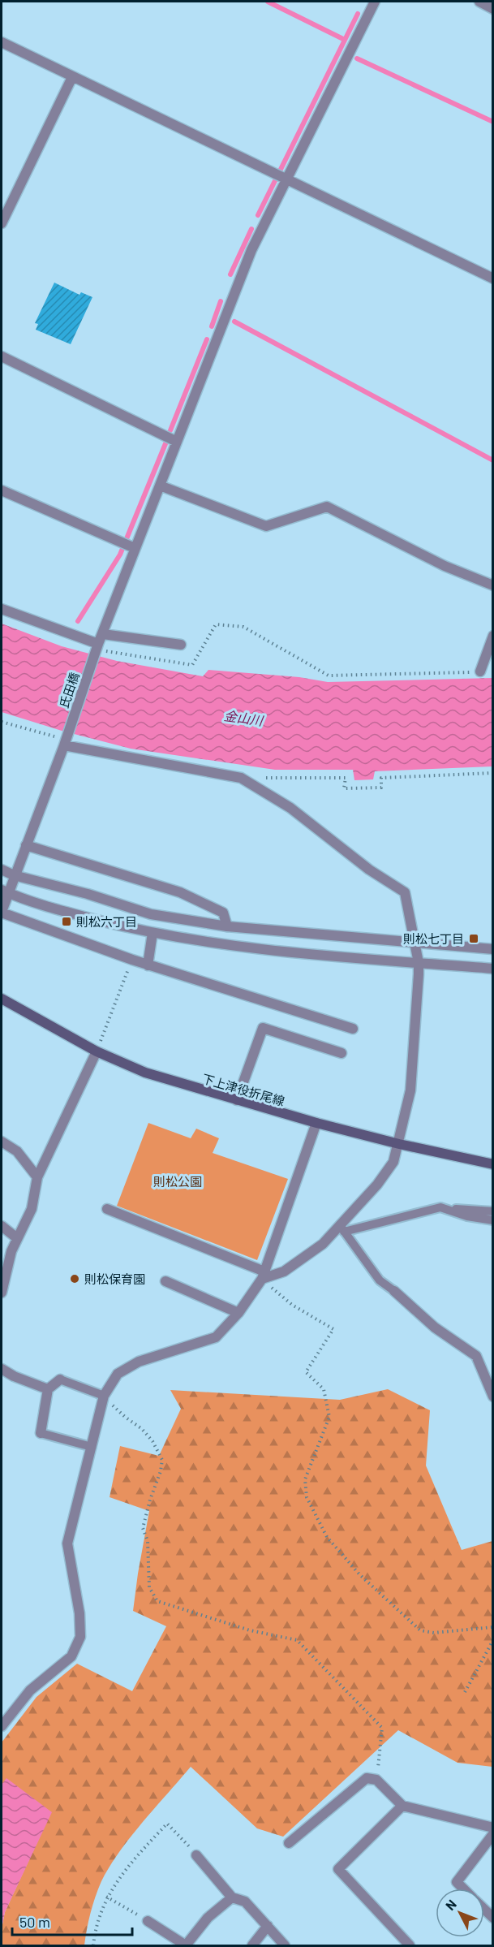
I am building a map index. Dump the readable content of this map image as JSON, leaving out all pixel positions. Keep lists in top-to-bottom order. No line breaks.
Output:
{"streets":{"main road":["下上津役折尾線"],"street":["氏田橋"]},"water":["金山川"],"parks":["則松公園"],"places":{"transit":["則松六丁目","則松七丁目"],"other":["則松保育園"]},"scale_bar":"50 m","north":"top left"}
